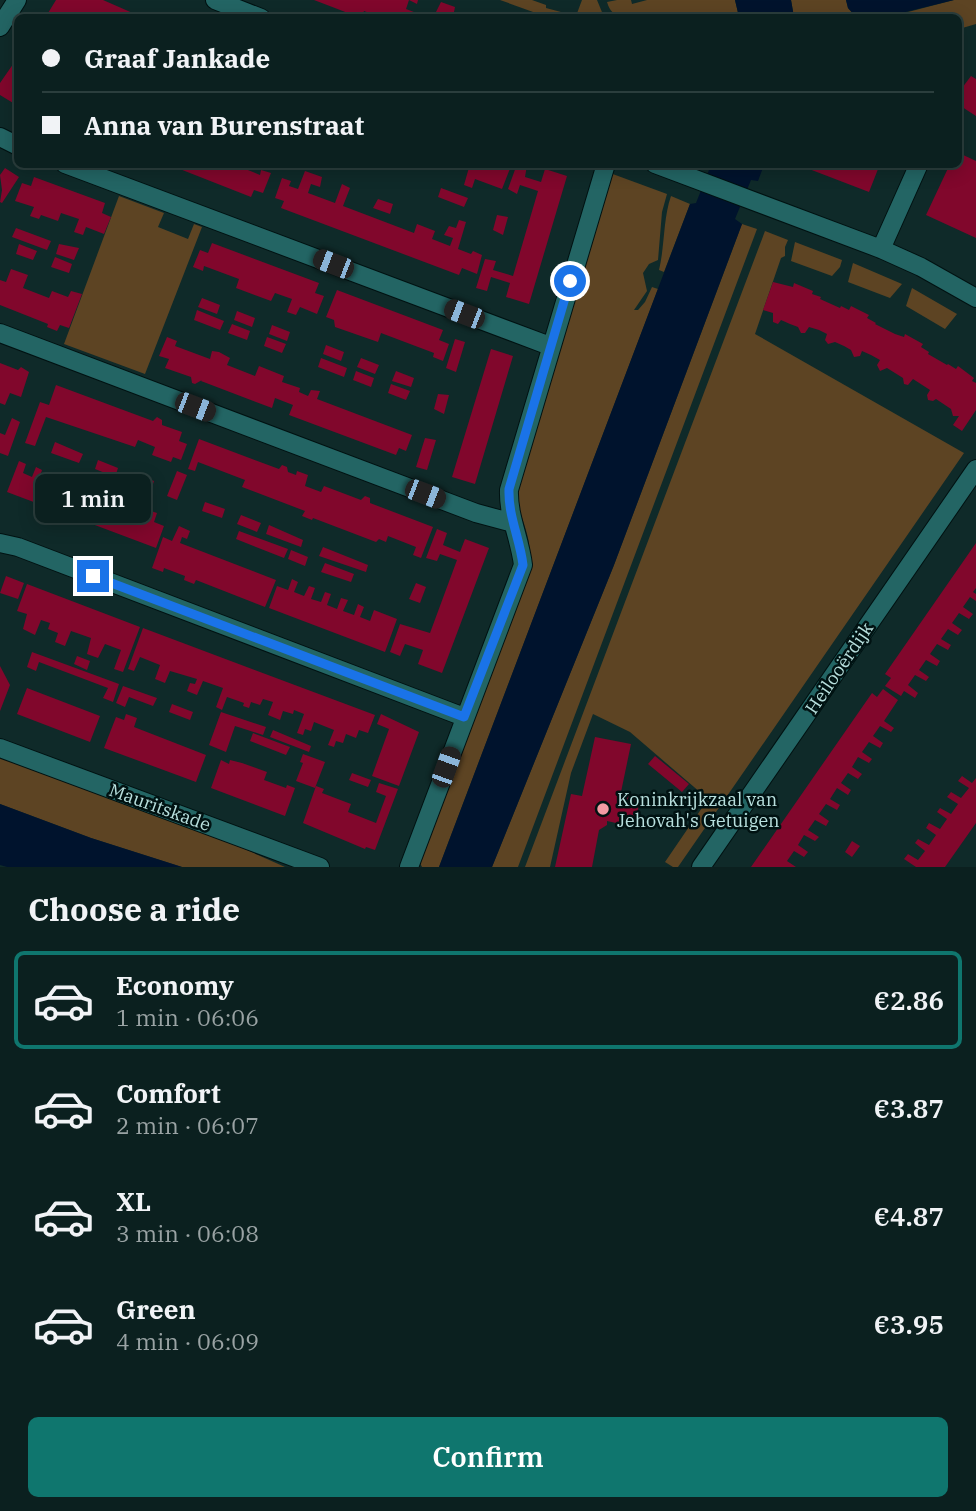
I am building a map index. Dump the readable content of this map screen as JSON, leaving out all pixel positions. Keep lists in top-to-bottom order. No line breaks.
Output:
{"streets":{"street":["Heilooërdijk","Mauritskade"]},"places":["Koninkrijkzaal van Jehovah's Getuigen"],"page":{"banner":["Graaf Jankade","Anna van Burenstraat"],"bubble":"1 min","heading":"Choose a ride","list":[{"name":"Economy","note":"1 min · 06:06","value":"€2.86"},{"name":"Comfort","note":"2 min · 06:07","value":"€3.87"},{"name":"XL","note":"3 min · 06:08","value":"€4.87"},{"name":"Green","note":"4 min · 06:09","value":"€3.95"}],"buttons":"Confirm"}}
